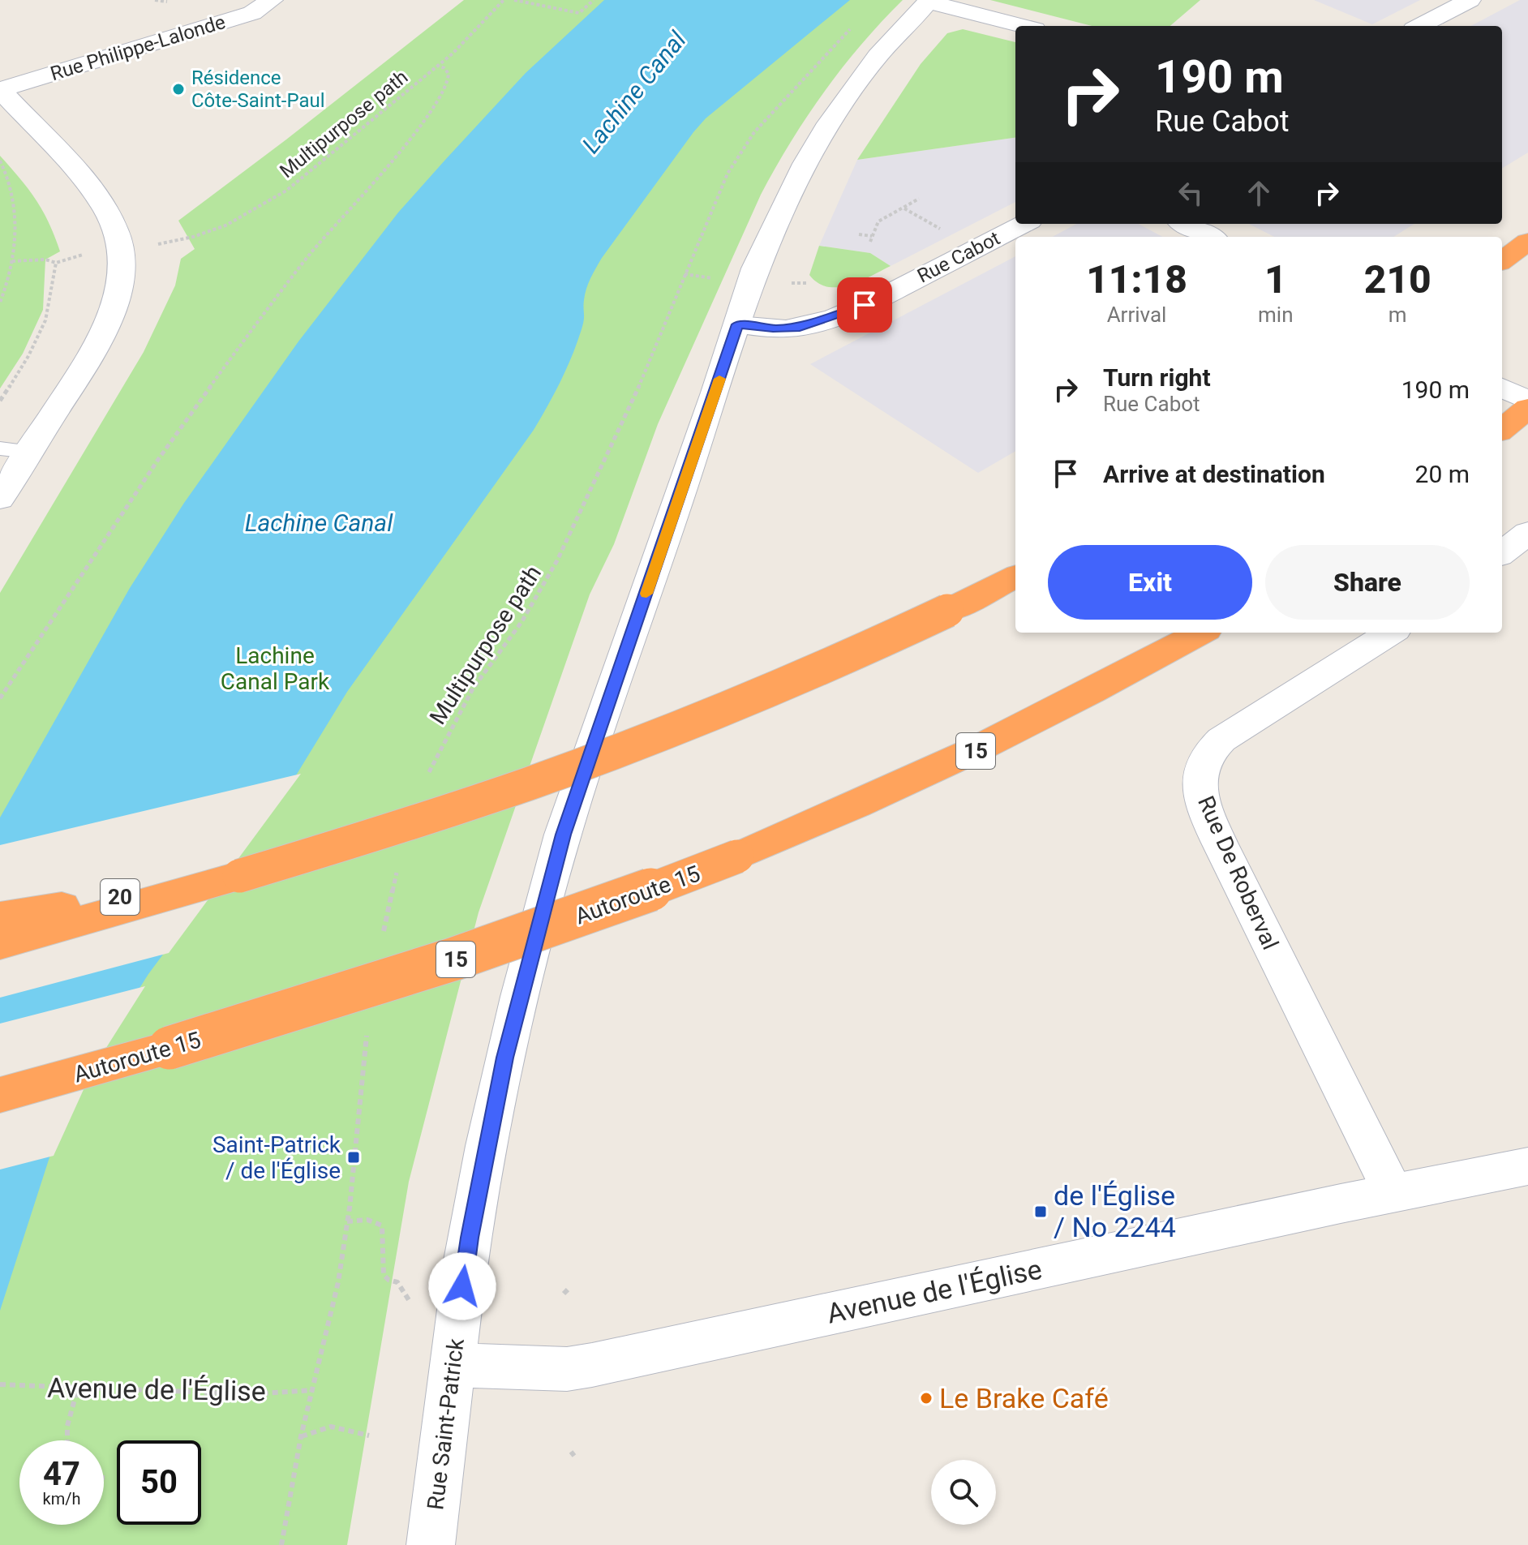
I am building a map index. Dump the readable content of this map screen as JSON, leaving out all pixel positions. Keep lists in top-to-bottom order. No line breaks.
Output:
{"streets":{"highway":["15","Autoroute 15","20"],"main road":["Rue Philippe-Lalonde","Rue Cabot","Rue De Roberval","Avenue de l'Église","Rue Saint-Patrick"],"path":["Multipurpose path"]},"crossings":[["Rue Cabot","Rue Saint-Patrick"],["Rue De Roberval","Avenue de l'Église"],["Avenue de l'Église","Rue Saint-Patrick"]],"water":["Lachine Canal"],"parks":["Lachine Canal Park"],"places":{"other":["Résidence Côte-Saint-Paul","Le Brake Café"],"transit":["Saint-Patrick / de l'Église","de l'Église / No 2244"]},"page":{"turn":["190 m","Rue Cabot"],"eta":["11:18","Arrival","1","min","210","m"],"list":[{"name":"Turn right","note":"Rue Cabot","value":"190 m"},{"name":"Arrive at destination","value":"20 m"}],"buttons":["Exit","Share"],"speed":"47 km/h","limit":"50"}}
